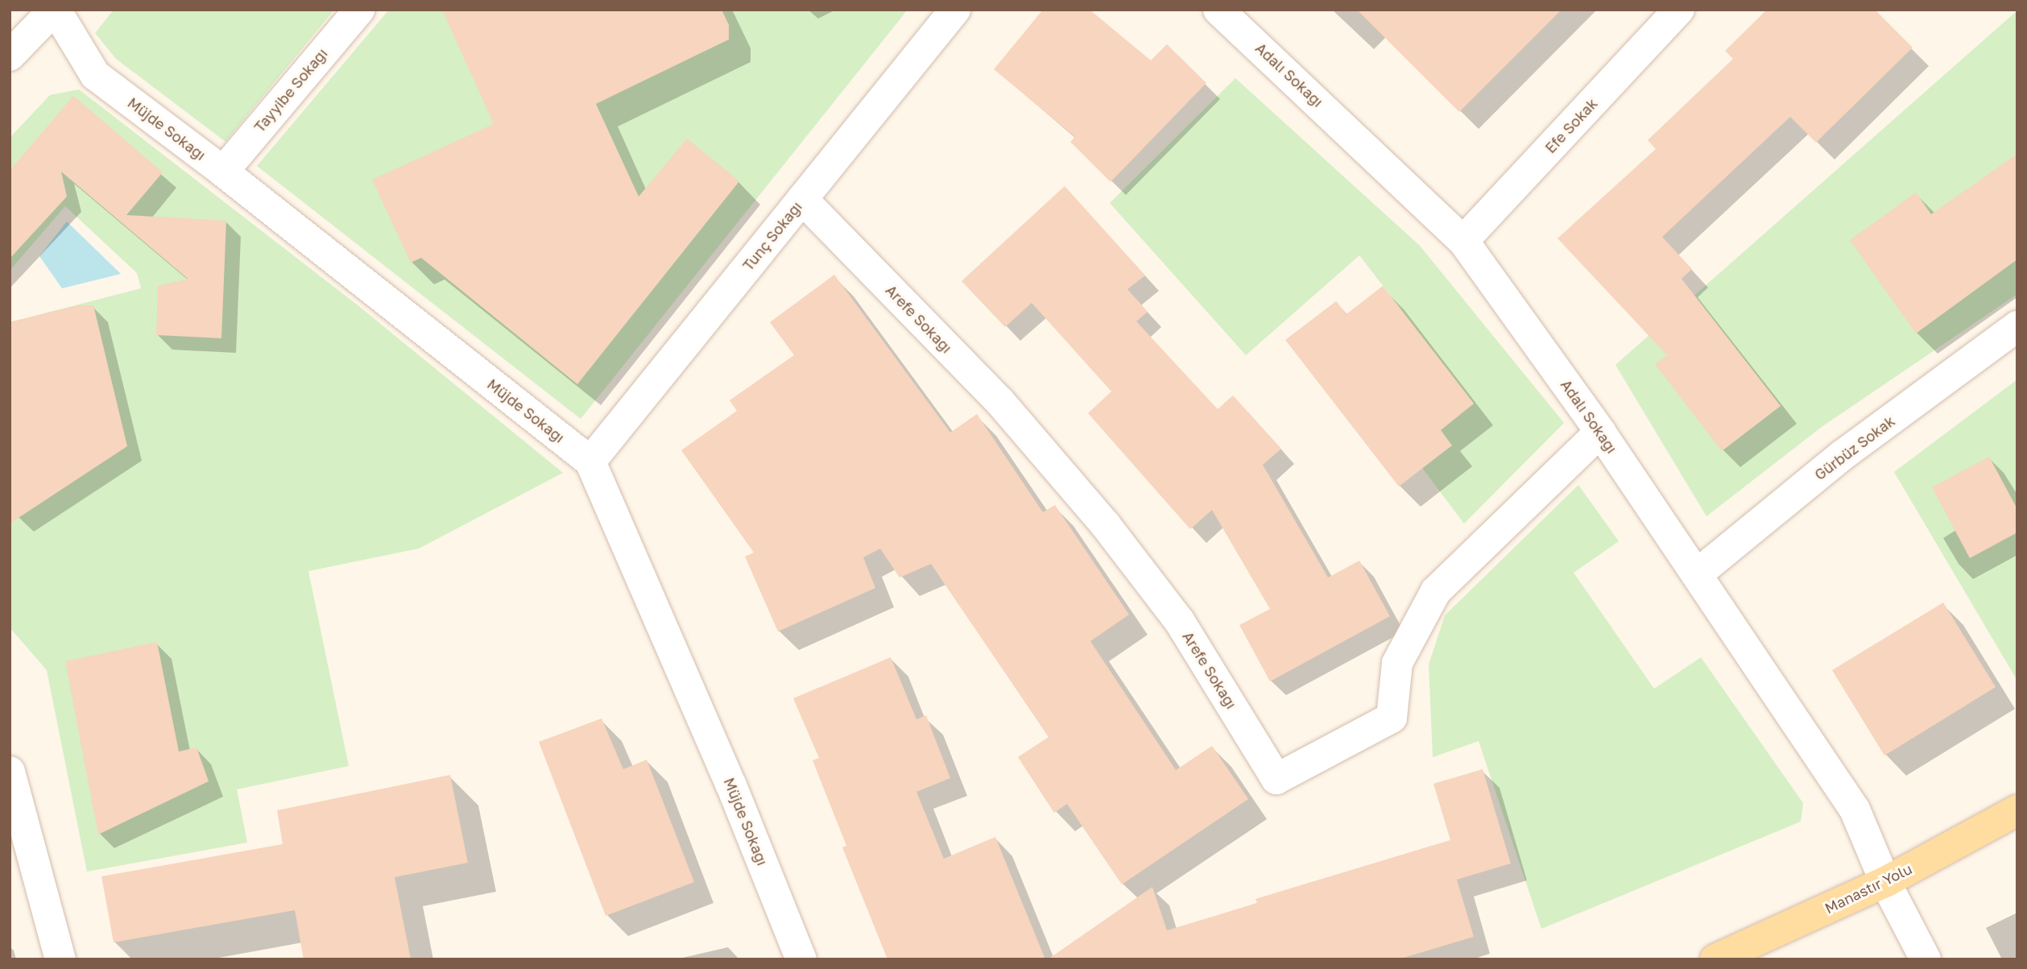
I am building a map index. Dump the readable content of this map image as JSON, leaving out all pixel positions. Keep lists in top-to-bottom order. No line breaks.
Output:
{"streets":{"main road":["Manastır Yolu"],"street":["Adalı Sokağı","Tayyibe Sokağı","Efe Sokak","Müjde Sokağı","Tunç Sokağı","Arefe Sokağı","Gürbüz Sokak"]},"crossings":[["Adalı Sokağı","Efe Sokak"],["Adalı Sokağı","Arefe Sokağı"],["Adalı Sokağı","Gürbüz Sokak"],["Adalı Sokağı","Manastır Yolu"],["Tayyibe Sokağı","Müjde Sokağı"],["Müjde Sokağı","Tunç Sokağı"],["Tunç Sokağı","Arefe Sokağı"]]}
